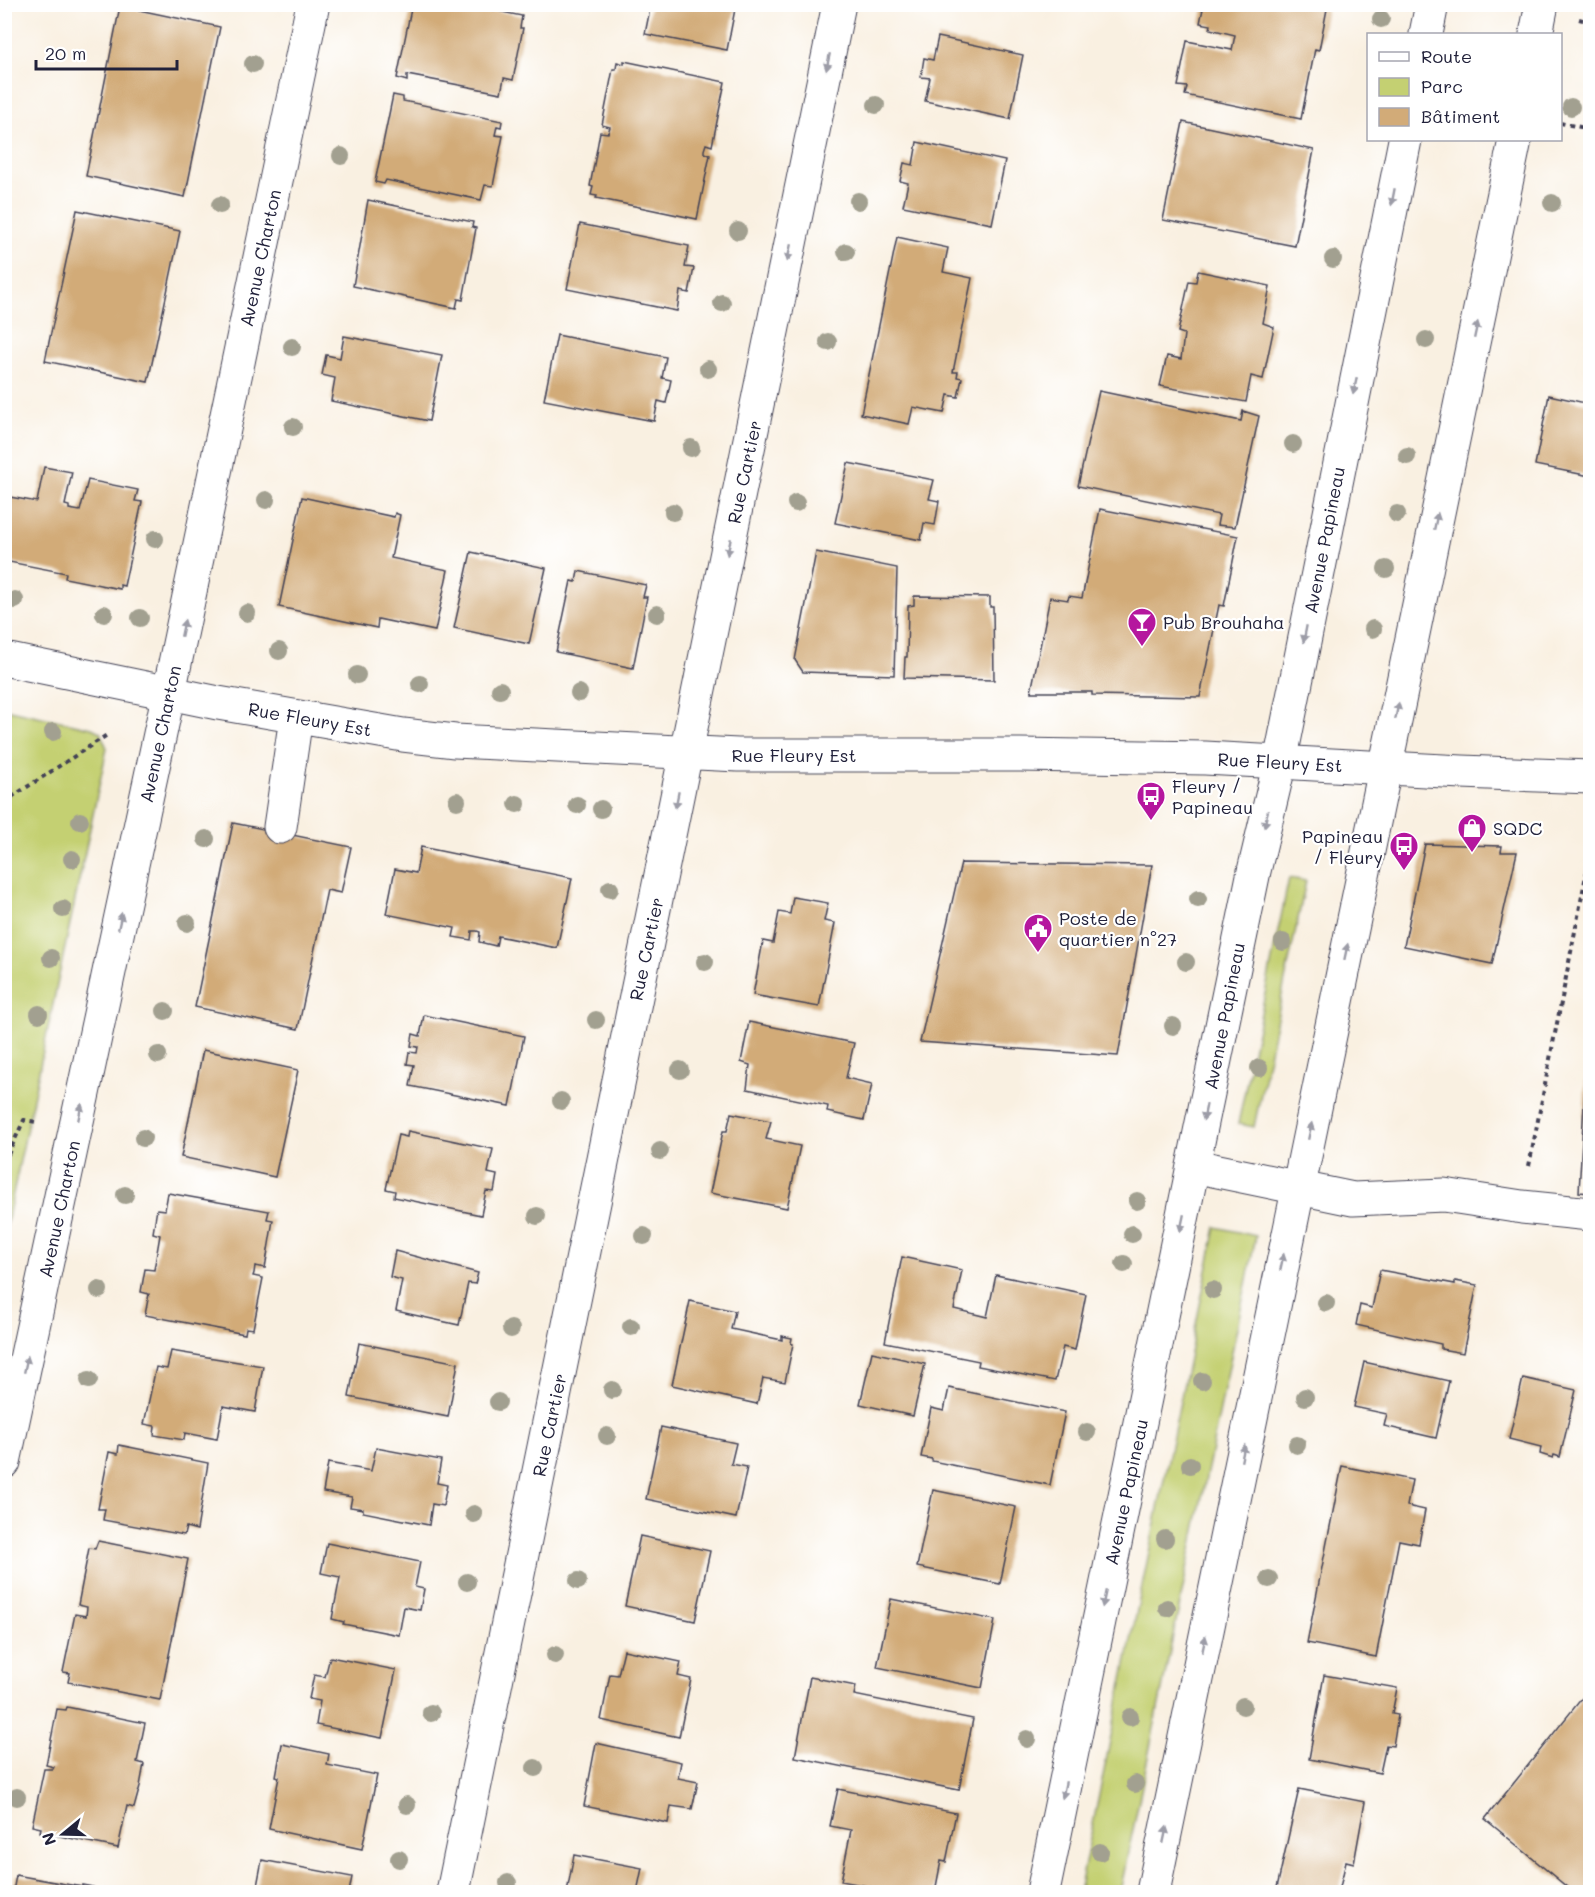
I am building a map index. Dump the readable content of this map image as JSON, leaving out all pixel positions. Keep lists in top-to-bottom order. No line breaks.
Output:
{"streets":{"street":["Avenue Charton","Rue Cartier","Avenue Papineau","Rue Fleury Est"]},"crossings":[["Avenue Charton","Rue Fleury Est"],["Rue Cartier","Rue Fleury Est"],["Avenue Papineau","Rue Fleury Est"]],"one_way":["Avenue Charton","Rue Cartier"],"places":{"bar":["Pub Brouhaha"],"bus stop":["Fleury / Papineau","Papineau / Fleury"],"shop":["SQDC"],"public building":["Poste de quartier n°27"]},"legend":["Route","Parc","Bâtiment"],"scale_bar":"20 m","north":"left"}
